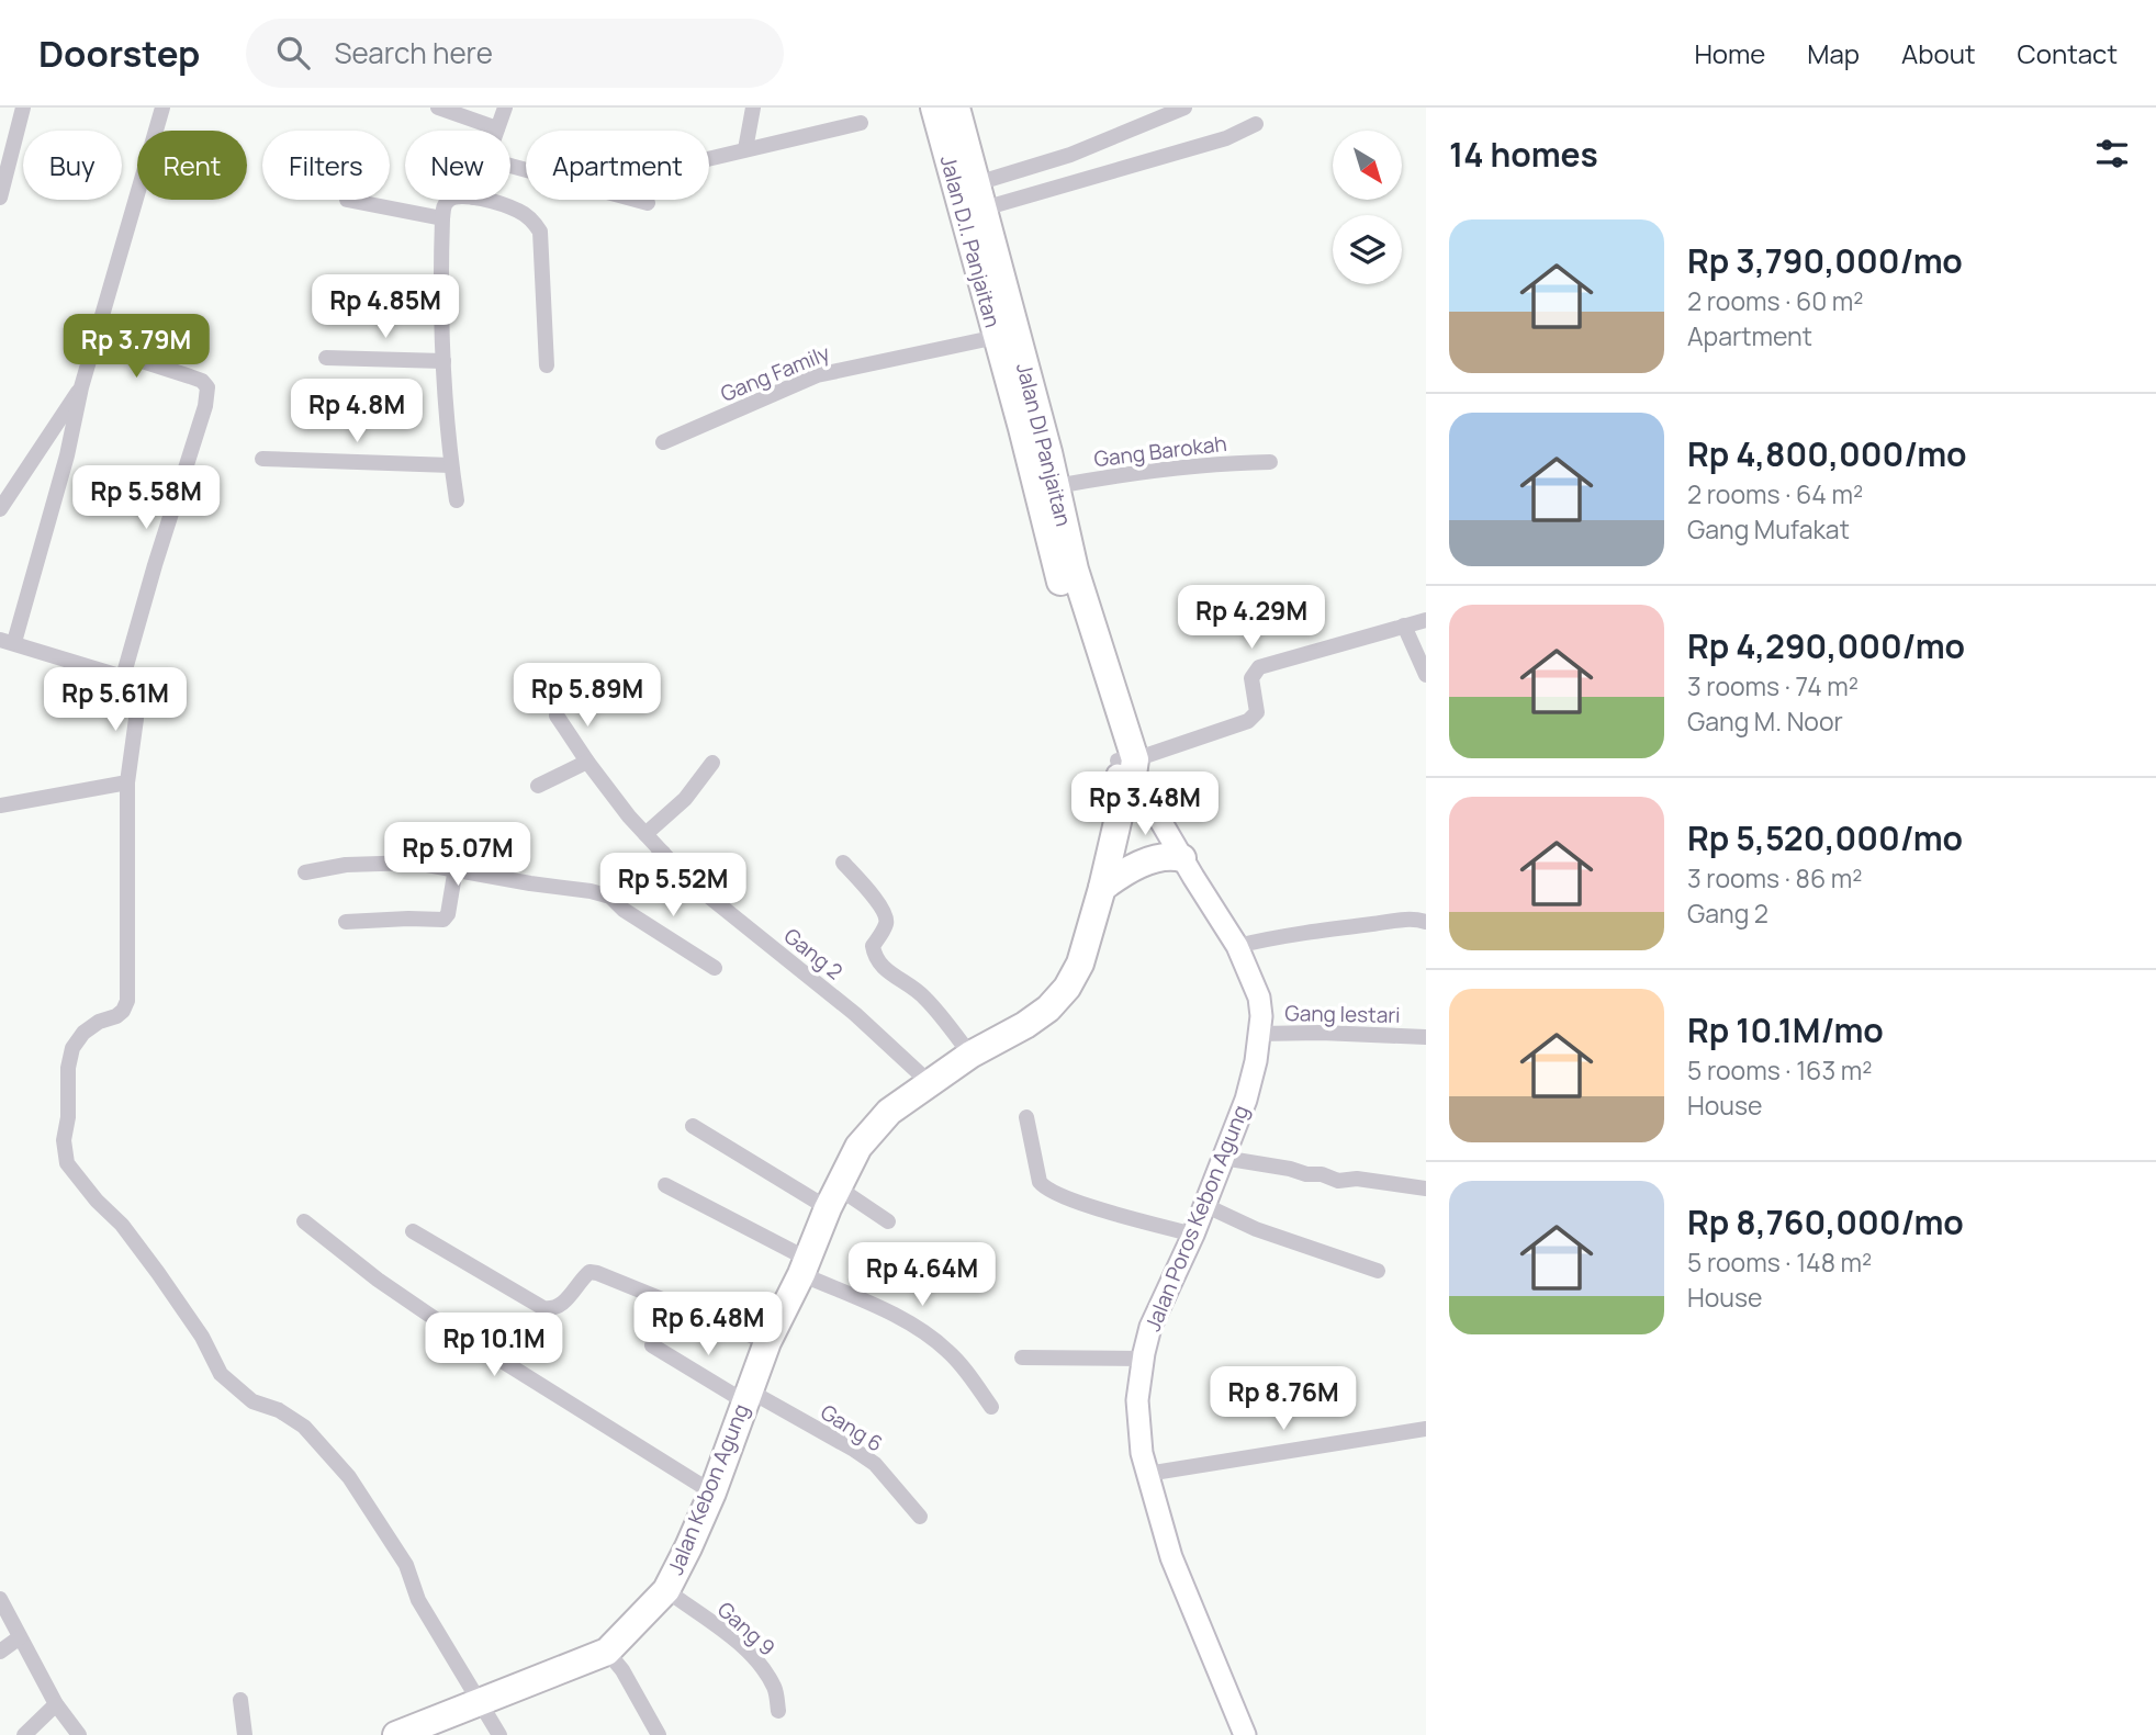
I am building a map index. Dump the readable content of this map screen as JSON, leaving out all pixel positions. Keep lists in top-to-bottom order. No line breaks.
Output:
{"streets":{"highway":["Jalan D.I. Panjaitan","Jalan DI Panjaitan","Jalan Kebon Agung"],"main road":["Jalan Poros Kebon Agung"],"street":["Gang Family","Gang Barokah","Gang 2","Gang lestari","Gang 6","Gang 9"]},"crossings":[["Jalan D.I. Panjaitan","Gang Family"],["Jalan D.I. Panjaitan","Jalan DI Panjaitan"],["Jalan D.I. Panjaitan","Jalan Poros Kebon Agung"],["Jalan D.I. Panjaitan","Jalan Kebon Agung"],["Jalan DI Panjaitan","Gang Barokah"],["Jalan DI Panjaitan","Jalan Poros Kebon Agung"],["Jalan DI Panjaitan","Jalan Kebon Agung"],["Gang 2","Jalan Kebon Agung"],["Gang lestari","Jalan Poros Kebon Agung"],["Jalan Poros Kebon Agung","Jalan Kebon Agung"],["Gang 6","Jalan Kebon Agung"],["Jalan Kebon Agung","Gang 9"]],"north":"bottom right","page":{"header":"Doorstep","search":"Search here","nav":["Home","Map","About","Contact"],"heading":"14 homes","chip":["Buy","Rent","Filters","New","Apartment"],"list":[{"name":"Rp 3,790,000/mo","note":"2 rooms · 60 m² · Apartment"},{"name":"Rp 4,800,000/mo","note":"2 rooms · 64 m² · Gang Mufakat"},{"name":"Rp 4,290,000/mo","note":"3 rooms · 74 m² · Gang M. Noor"},{"name":"Rp 5,520,000/mo","note":"3 rooms · 86 m² · Gang 2"},{"name":"Rp 10.1M/mo","note":"5 rooms · 163 m² · House"},{"name":"Rp 8,760,000/mo","note":"5 rooms · 148 m² · House"}],"price":["Rp 4.85M","Rp 3.79M","Rp 4.8M","Rp 5.58M","Rp 4.29M","Rp 5.89M","Rp 5.61M","Rp 3.48M","Rp 5.07M","Rp 5.52M","Rp 4.64M","Rp 6.48M","Rp 10.1M","Rp 8.76M"]}}
